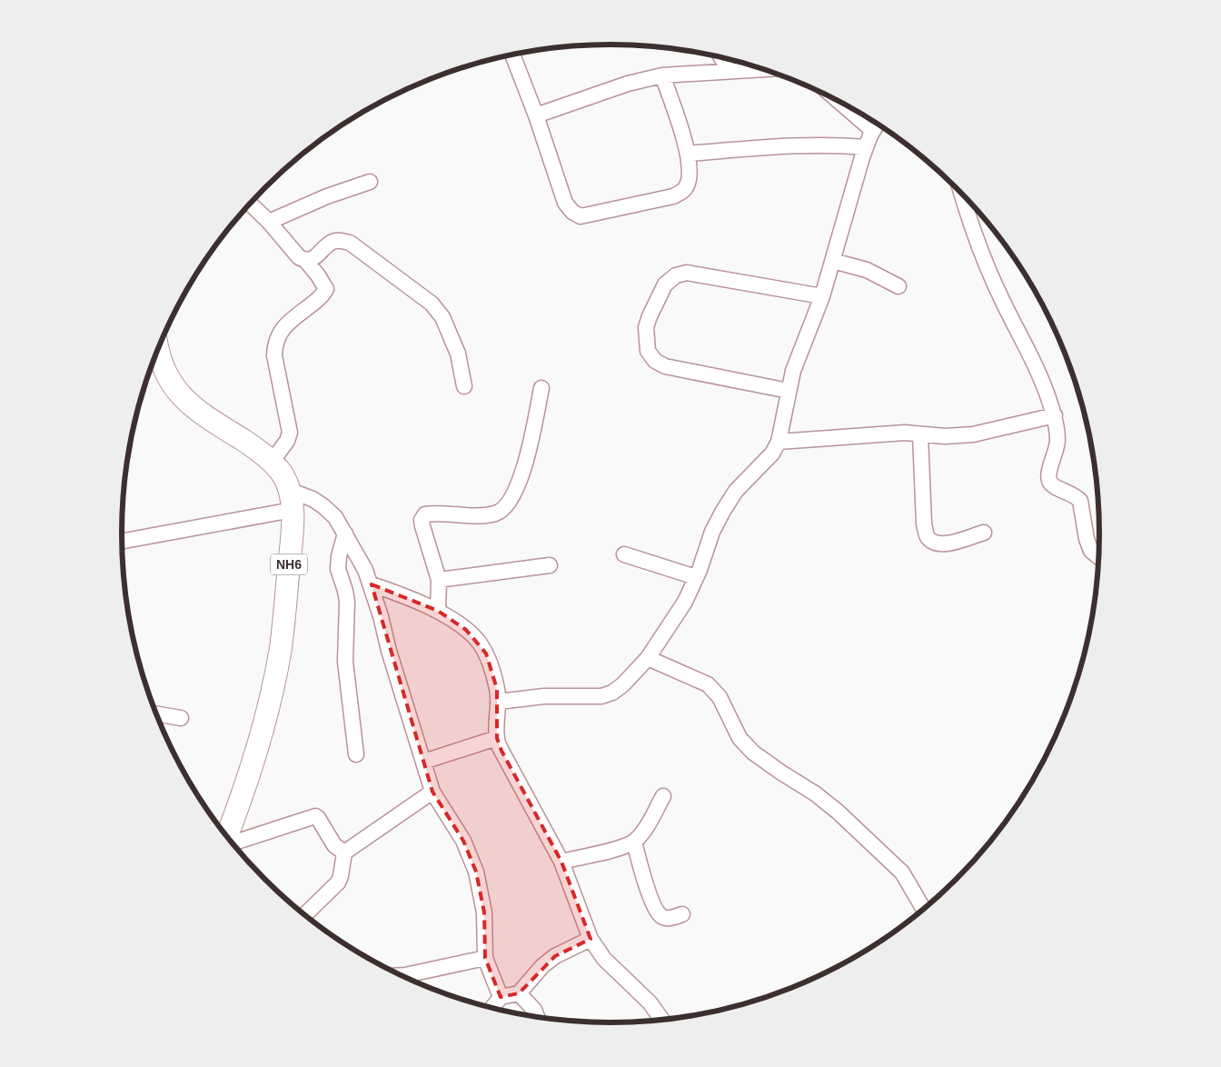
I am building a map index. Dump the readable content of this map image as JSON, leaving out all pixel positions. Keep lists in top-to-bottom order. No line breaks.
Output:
{"streets":{"highway":["NH6"]}}
